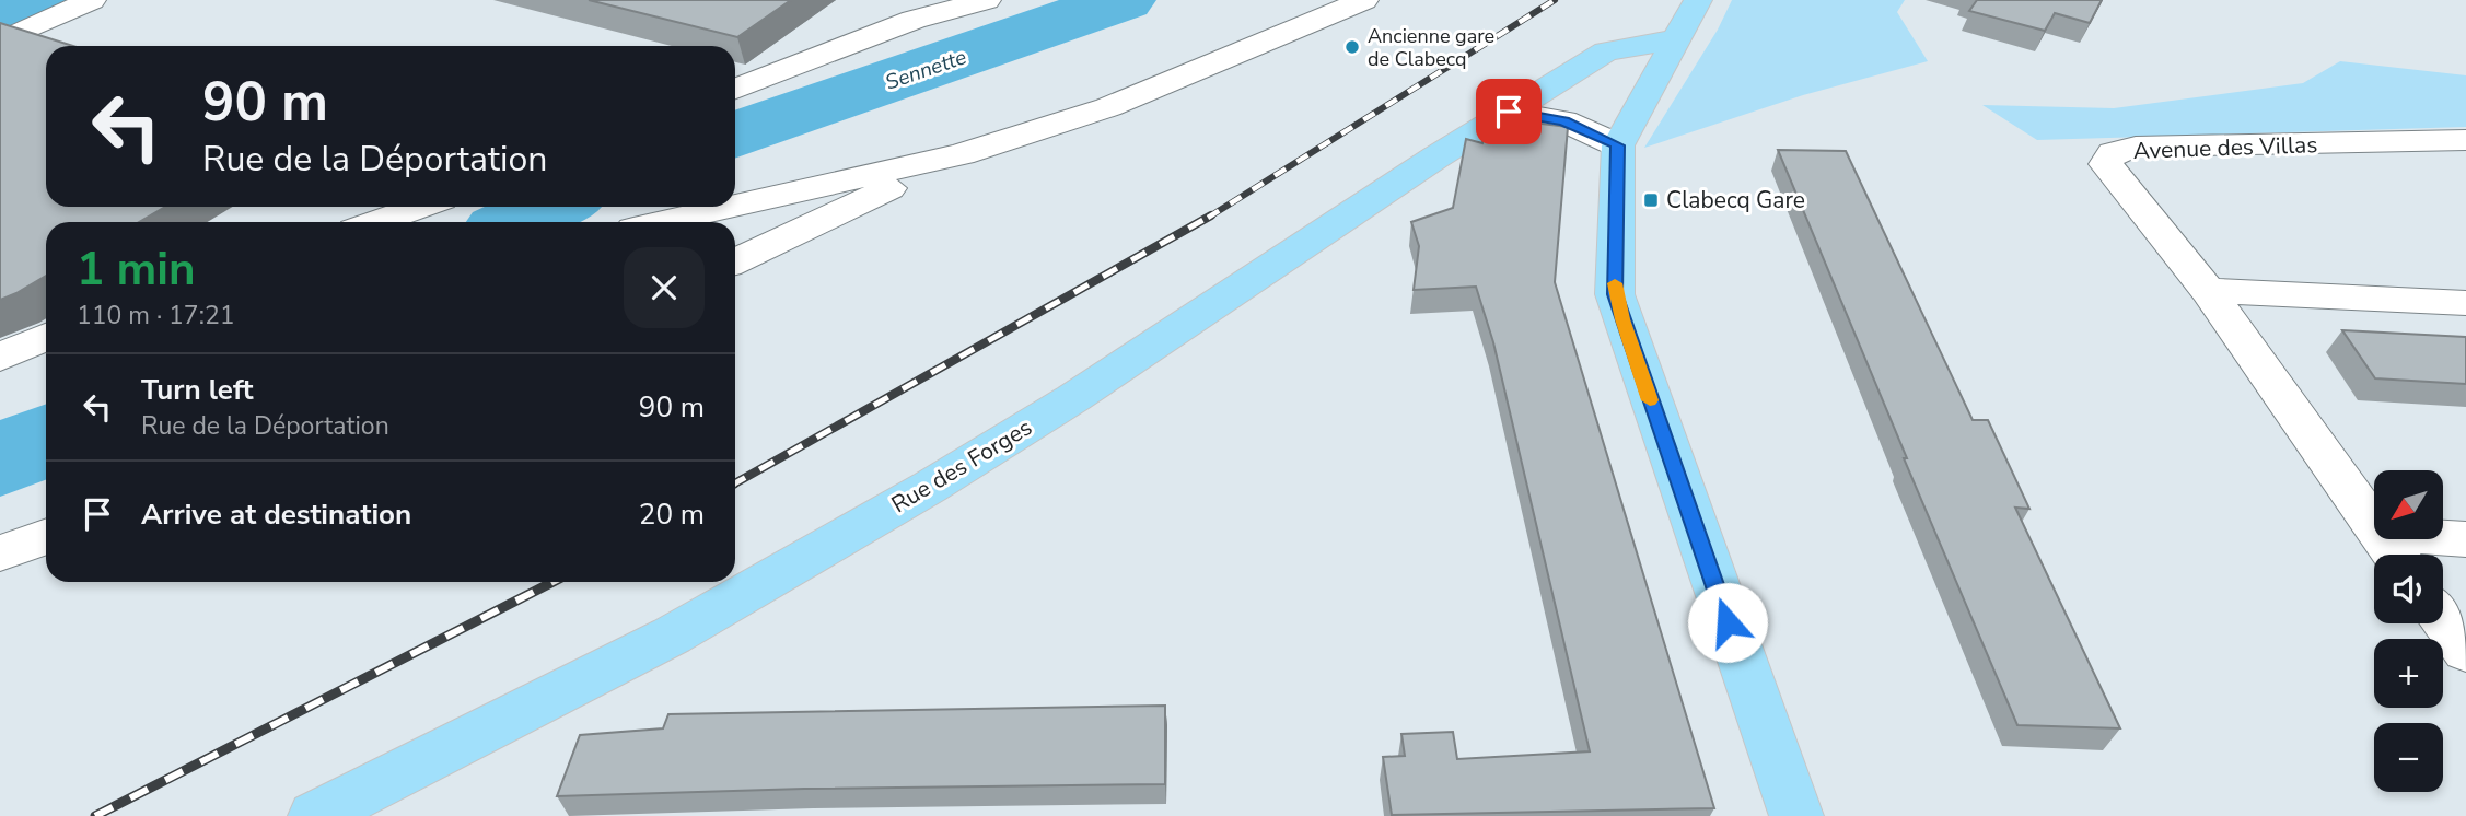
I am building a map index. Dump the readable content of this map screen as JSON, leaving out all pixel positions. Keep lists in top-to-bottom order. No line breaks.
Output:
{"streets":{"main road":["Rue des Forges"],"street":["Avenue des Villas"]},"water":["Sennette"],"places":{"other":["Ancienne gare de Clabecq"],"transit":["Clabecq Gare"]},"north":"bottom left","page":{"turn":["90 m","Rue de la Déportation"],"heading":["1 min","110 m · 17:21"],"list":[{"name":"Turn left","note":"Rue de la Déportation","value":"90 m"},{"name":"Arrive at destination","value":"20 m"}],"map_buttons":["+","−"]}}
